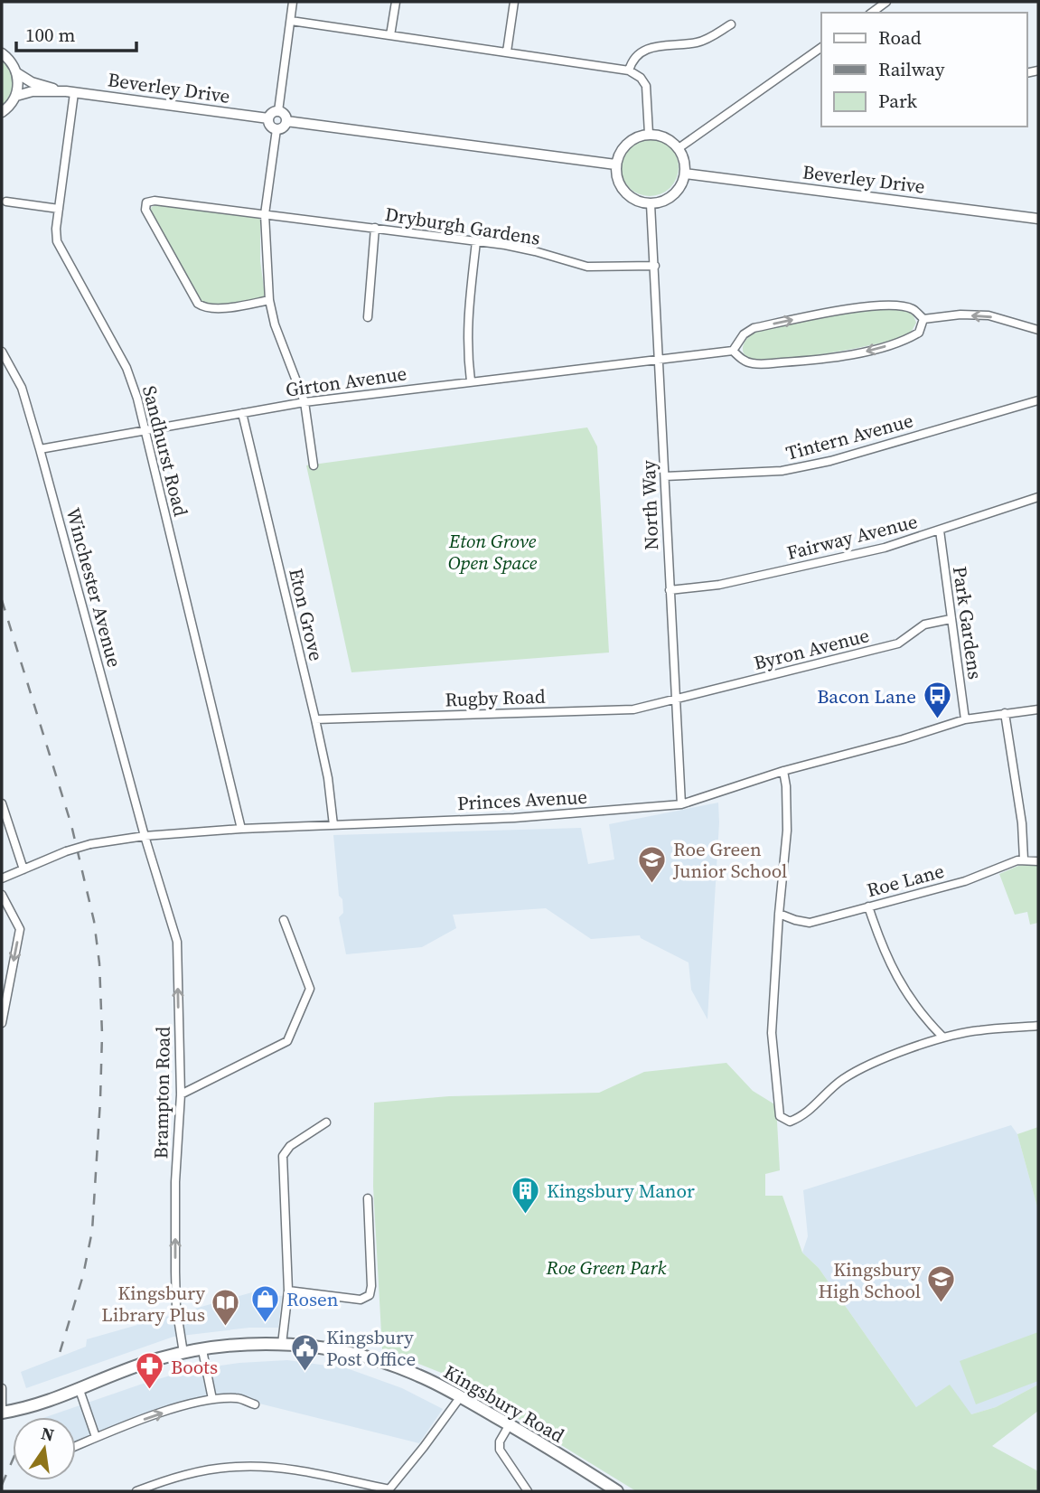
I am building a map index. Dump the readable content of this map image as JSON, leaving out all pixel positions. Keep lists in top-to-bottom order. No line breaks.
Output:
{"streets":{"main road":["Kingsbury Road"],"street":["Beverley Drive","Dryburgh Gardens","Girton Avenue","Tintern Avenue","Sandhurst Road","North Way","Fairway Avenue","Winchester Avenue","Eton Grove","Park Gardens","Byron Avenue","Rugby Road","Princes Avenue","Roe Lane","Brampton Road"]},"crossings":[["Beverley Drive","Sandhurst Road"],["Beverley Drive","North Way"],["Dryburgh Gardens","North Way"],["Girton Avenue","Sandhurst Road"],["Girton Avenue","North Way"],["Girton Avenue","Winchester Avenue"],["Girton Avenue","Eton Grove"],["Tintern Avenue","North Way"],["Sandhurst Road","Princes Avenue"],["North Way","Fairway Avenue"],["North Way","Byron Avenue"],["North Way","Rugby Road"],["North Way","Princes Avenue"],["Fairway Avenue","Park Gardens"],["Winchester Avenue","Princes Avenue"],["Winchester Avenue","Brampton Road"],["Eton Grove","Rugby Road"],["Eton Grove","Princes Avenue"],["Park Gardens","Byron Avenue"],["Park Gardens","Princes Avenue"],["Byron Avenue","Rugby Road"],["Princes Avenue","Brampton Road"],["Brampton Road","Kingsbury Road"]],"one_way":["Brampton Road"],"parks":["Eton Grove Open Space","Roe Green Park"],"places":{"bus stop":["Bacon Lane"],"school or university":["Roe Green Junior School","Kingsbury High School"],"building":["Kingsbury Manor"],"shop":["Rosen"],"library":["Kingsbury Library Plus"],"public building":["Kingsbury Post Office"],"pharmacy":["Boots"]},"legend":["Road","Railway","Park"],"scale_bar":"100 m","north":"top"}
